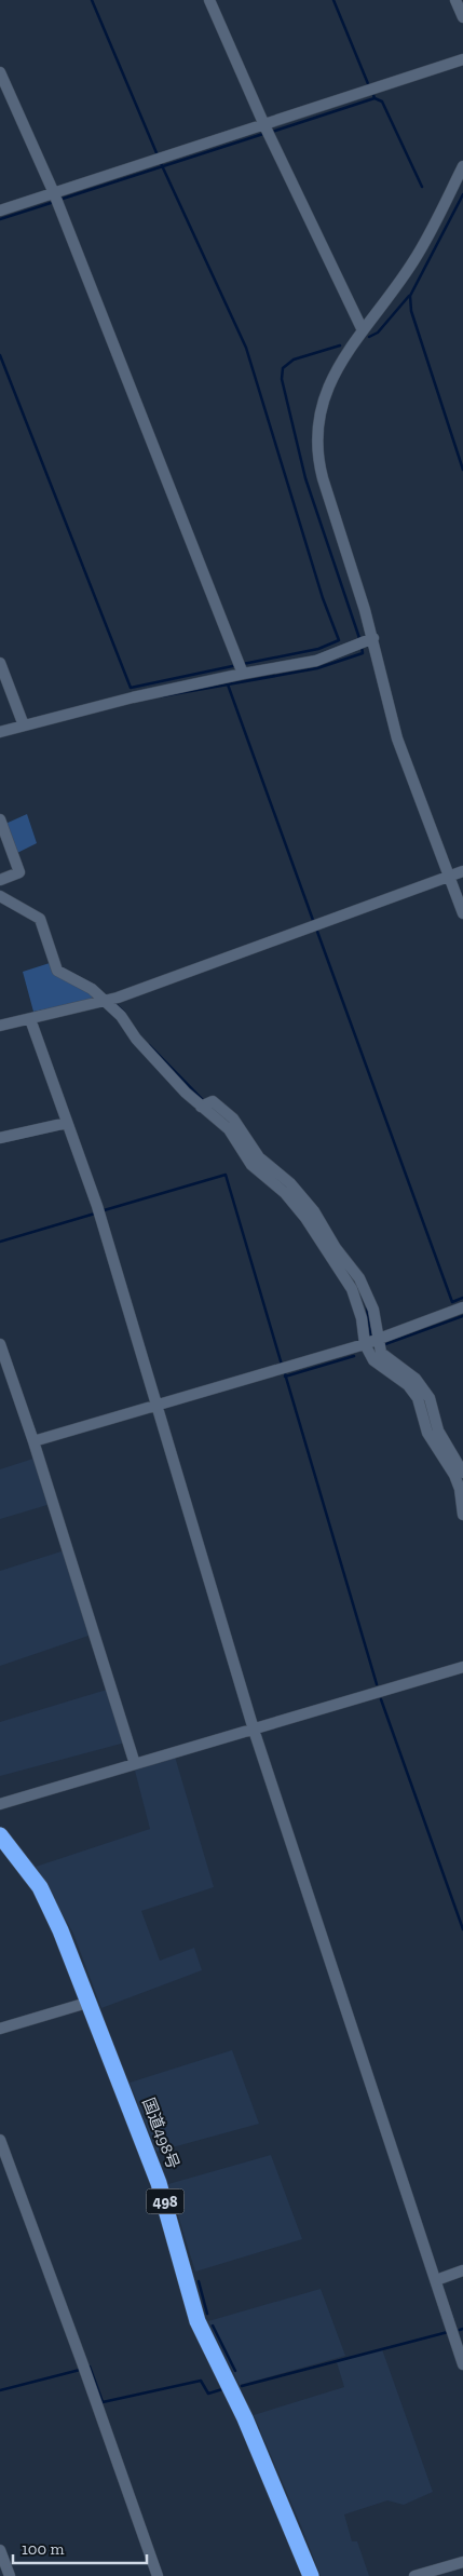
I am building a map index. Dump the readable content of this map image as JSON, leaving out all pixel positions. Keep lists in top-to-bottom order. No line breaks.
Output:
{"streets":{"highway":["国道498号","498"]},"scale_bar":"100 m"}
